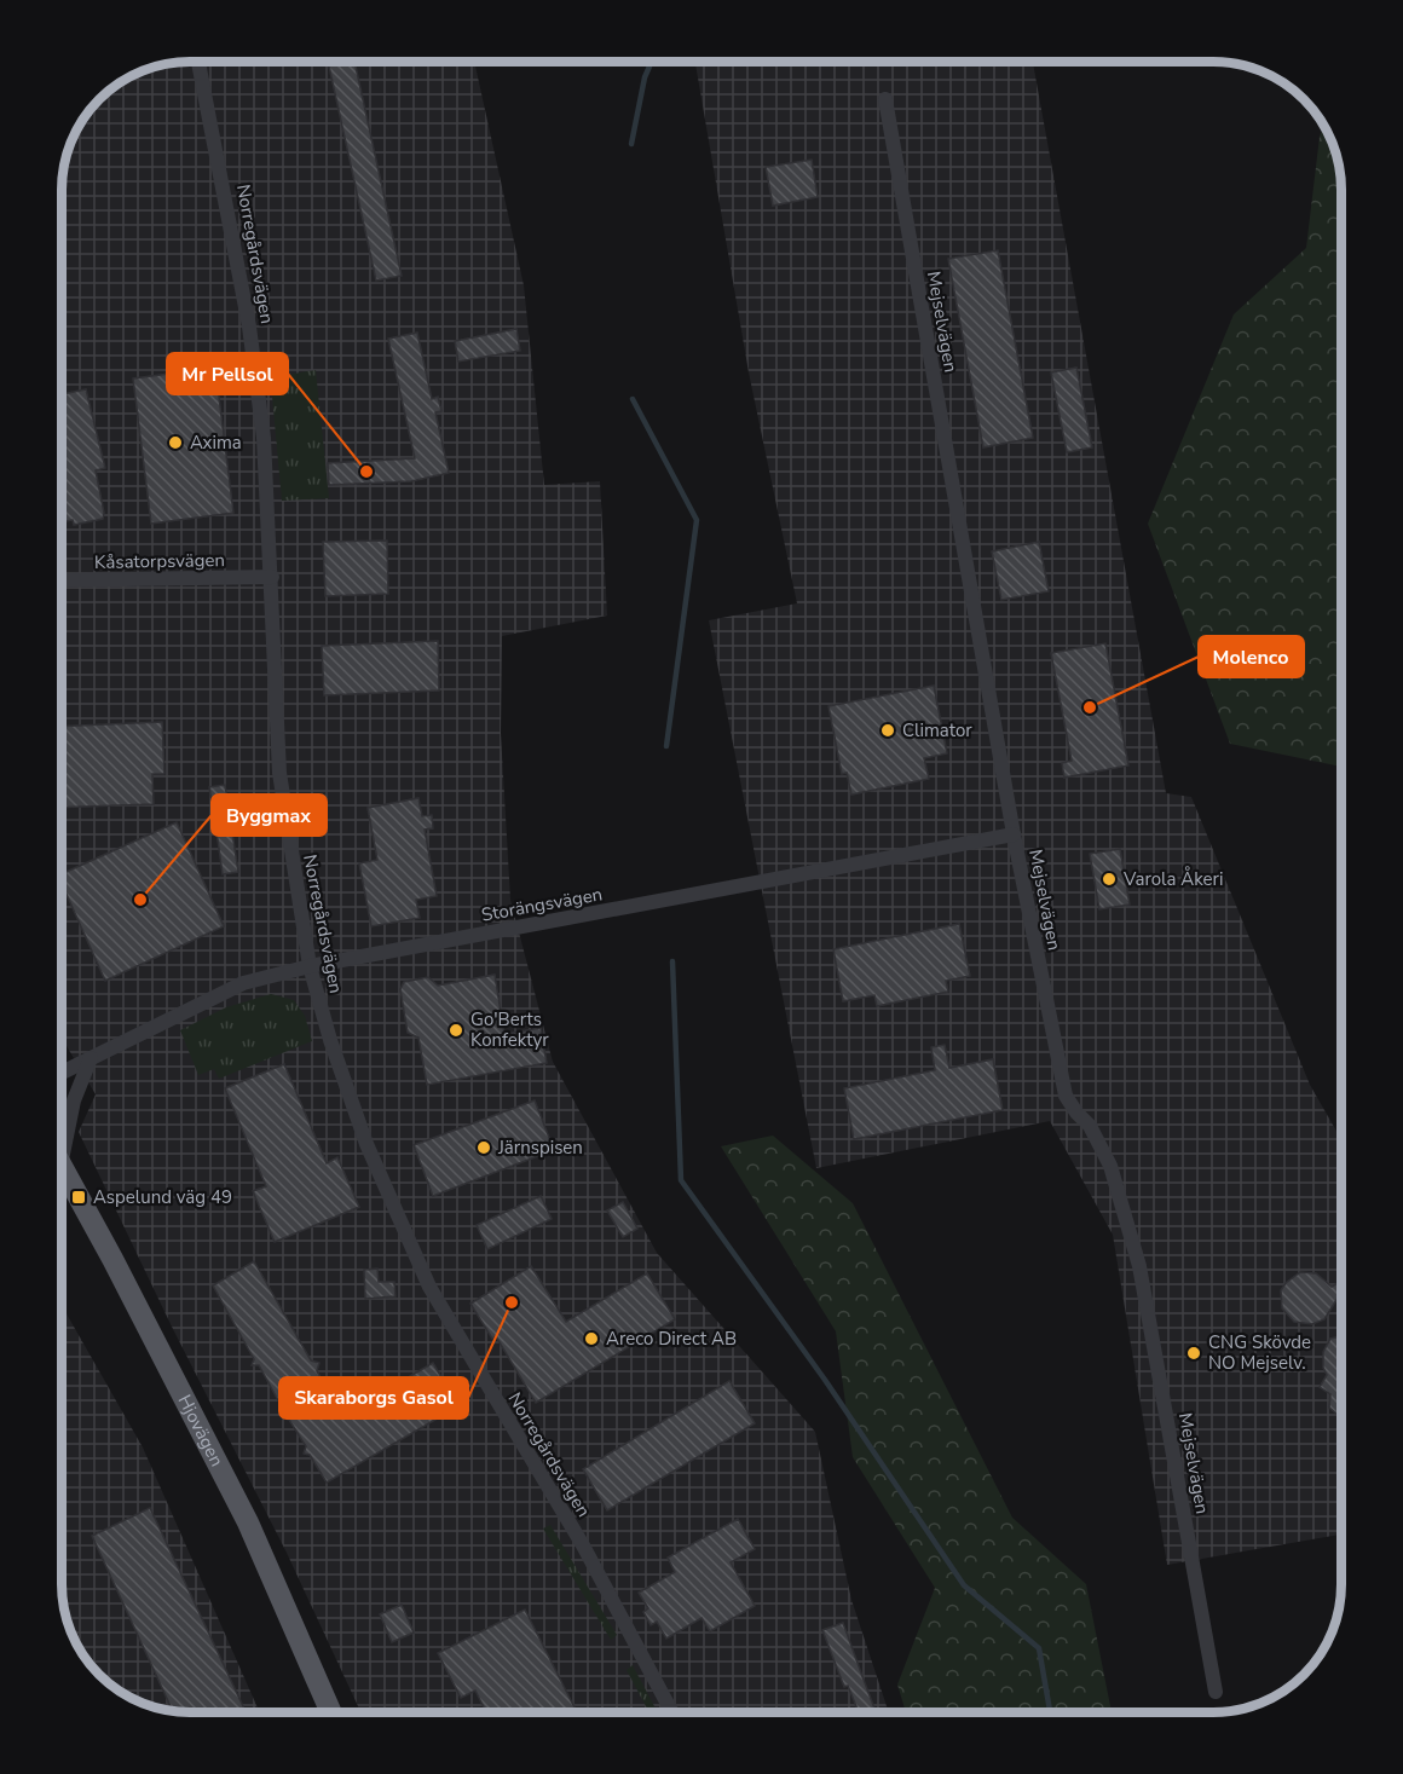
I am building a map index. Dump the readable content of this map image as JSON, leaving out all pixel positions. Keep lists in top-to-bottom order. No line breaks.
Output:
{"streets":{"main road":["Hjovägen"],"street":["Norregårdsvägen","Mejselvägen","Kåsatorpsvägen","Storängsvägen"]},"crossings":[["Norregårdsvägen","Kåsatorpsvägen"],["Norregårdsvägen","Storängsvägen"],["Mejselvägen","Storängsvägen"]],"places":{"other":["Axima","Mr Pellsol","Molenco","Climator","Varola Åkeri","Byggmax","Go'Berts Konfektyr","Järnspisen","Skaraborgs Gasol","Areco Direct AB","CNG Skövde NO Mejselv."],"transit":["Aspelund väg 49"]}}
